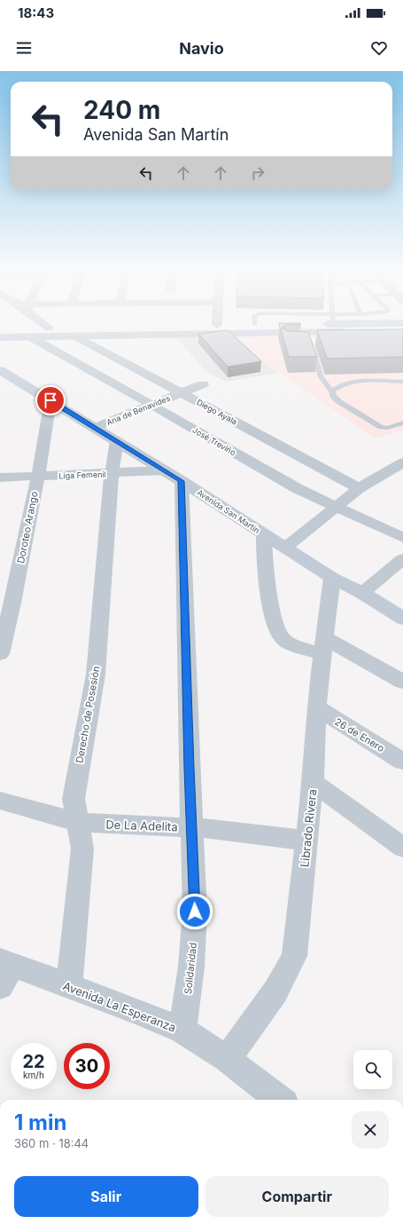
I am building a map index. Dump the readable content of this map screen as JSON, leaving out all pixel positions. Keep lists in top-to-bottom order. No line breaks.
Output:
{"streets":{"main road":["Avenida San Martín"],"street":["Ana de Benavides","Diego Ayala","José Treviño","Liga Femenil","Doroteo Arango","Derecho de Posesión","26 de Enero","De La Adelita","Librado Rivera","Solidaridad","Avenida La Esperanza"]},"crossings":[["Ana de Benavides","Diego Ayala"],["Ana de Benavides","José Treviño"],["Ana de Benavides","Avenida San Martín"],["Liga Femenil","Avenida San Martín"],["Liga Femenil","Doroteo Arango"],["Liga Femenil","Derecho de Posesión"],["Liga Femenil","Solidaridad"],["Avenida San Martín","Doroteo Arango"],["Avenida San Martín","Derecho de Posesión"],["Avenida San Martín","Librado Rivera"],["Avenida San Martín","Solidaridad"],["Derecho de Posesión","De La Adelita"],["Derecho de Posesión","Avenida La Esperanza"],["26 de Enero","Librado Rivera"],["De La Adelita","Librado Rivera"],["De La Adelita","Solidaridad"],["Librado Rivera","Avenida La Esperanza"],["Solidaridad","Avenida La Esperanza"]],"page":{"status":"18:43","header":"Navio","turn":["240 m","Avenida San Martín"],"speed":"22 km/h","limit":"30","heading":["1 min","360 m · 18:44"],"buttons":["Salir","Compartir"]}}
